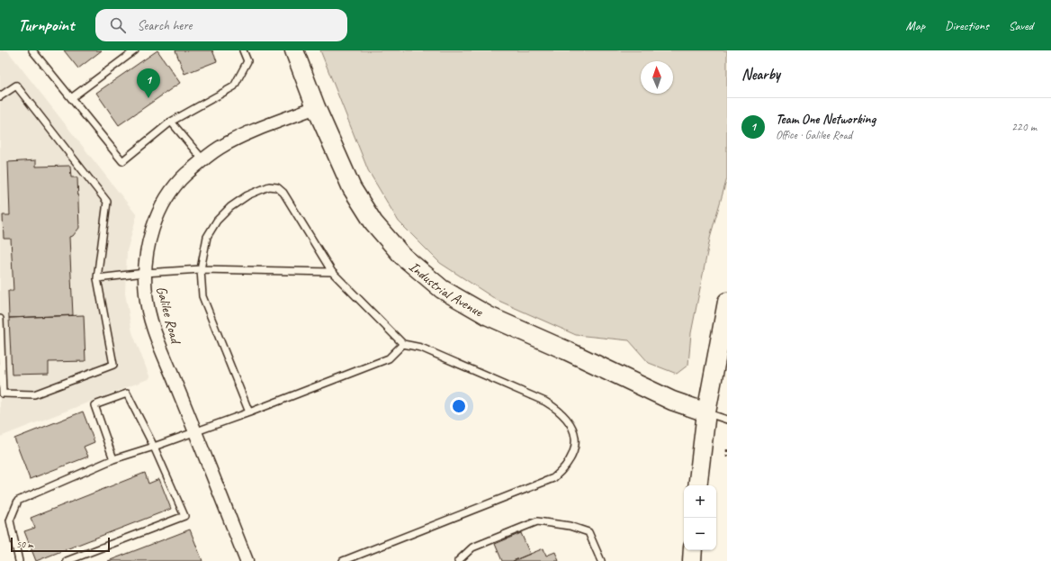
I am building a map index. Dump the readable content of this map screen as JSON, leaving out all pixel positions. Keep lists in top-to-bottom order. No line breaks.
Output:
{"streets":{"street":["Industrial Avenue","Galilee Road"]},"crossings":[["Industrial Avenue","Galilee Road"]],"scale_bar":"50 m","north":"top","page":{"header":"Turnpoint","search":"Search here","nav":["Map","Directions","Saved"],"heading":"Nearby","pins":"1","list":[{"mark":"1","name":"Team One Networking","note":"Office · Galilee Road","value":"220 m"}],"map_buttons":["+","−"],"scale":"50 m"}}
